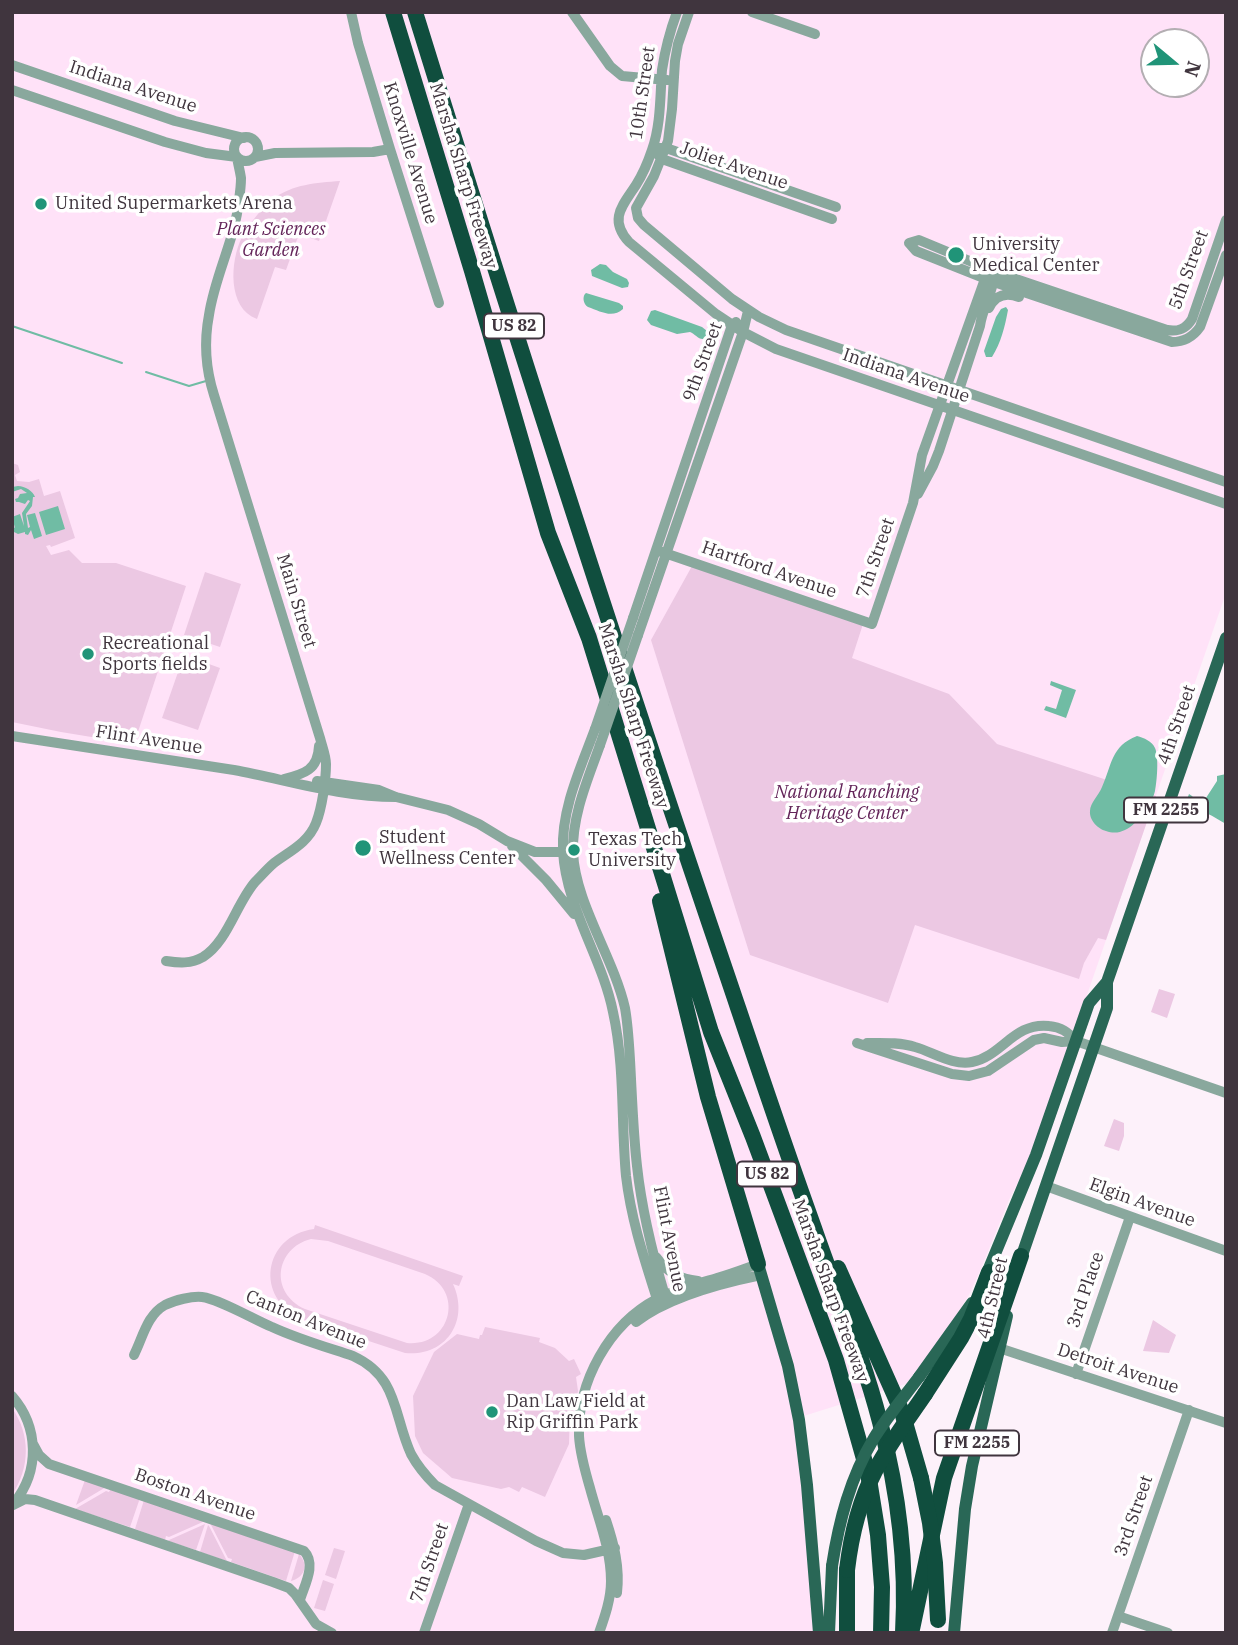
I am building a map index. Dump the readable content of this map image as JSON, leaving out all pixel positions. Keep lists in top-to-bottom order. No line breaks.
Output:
{"streets":{"highway":["Marsha Sharp Freeway","US 82"],"main road":["4th Street","FM 2255"],"street":["Indiana Avenue","10th Street","Knoxville Avenue","Joliet Avenue","5th Street","9th Street","7th Street","Hartford Avenue","Main Street","Flint Avenue","Elgin Avenue","3rd Place","Canton Avenue","Detroit Avenue","Boston Avenue","3rd Street"]},"crossings":[["Indiana Avenue","10th Street"],["Indiana Avenue","9th Street"],["Indiana Avenue","7th Street"],["Indiana Avenue","Main Street"],["10th Street","Joliet Avenue"],["9th Street","Hartford Avenue"],["9th Street","Flint Avenue"],["7th Street","Hartford Avenue"],["7th Street","Canton Avenue"],["Main Street","Flint Avenue"],["4th Street","FM 2255"],["4th Street","Elgin Avenue"],["4th Street","Detroit Avenue"],["Elgin Avenue","3rd Place"],["3rd Place","Detroit Avenue"],["Detroit Avenue","3rd Street"]],"parks":["Plant Sciences Garden","National Ranching Heritage Center"],"places":["United Supermarkets Arena","University Medical Center","Recreational Sports fields","Student Wellness Center","Texas Tech University","Dan Law Field at Rip Griffin Park"],"north":"right"}
